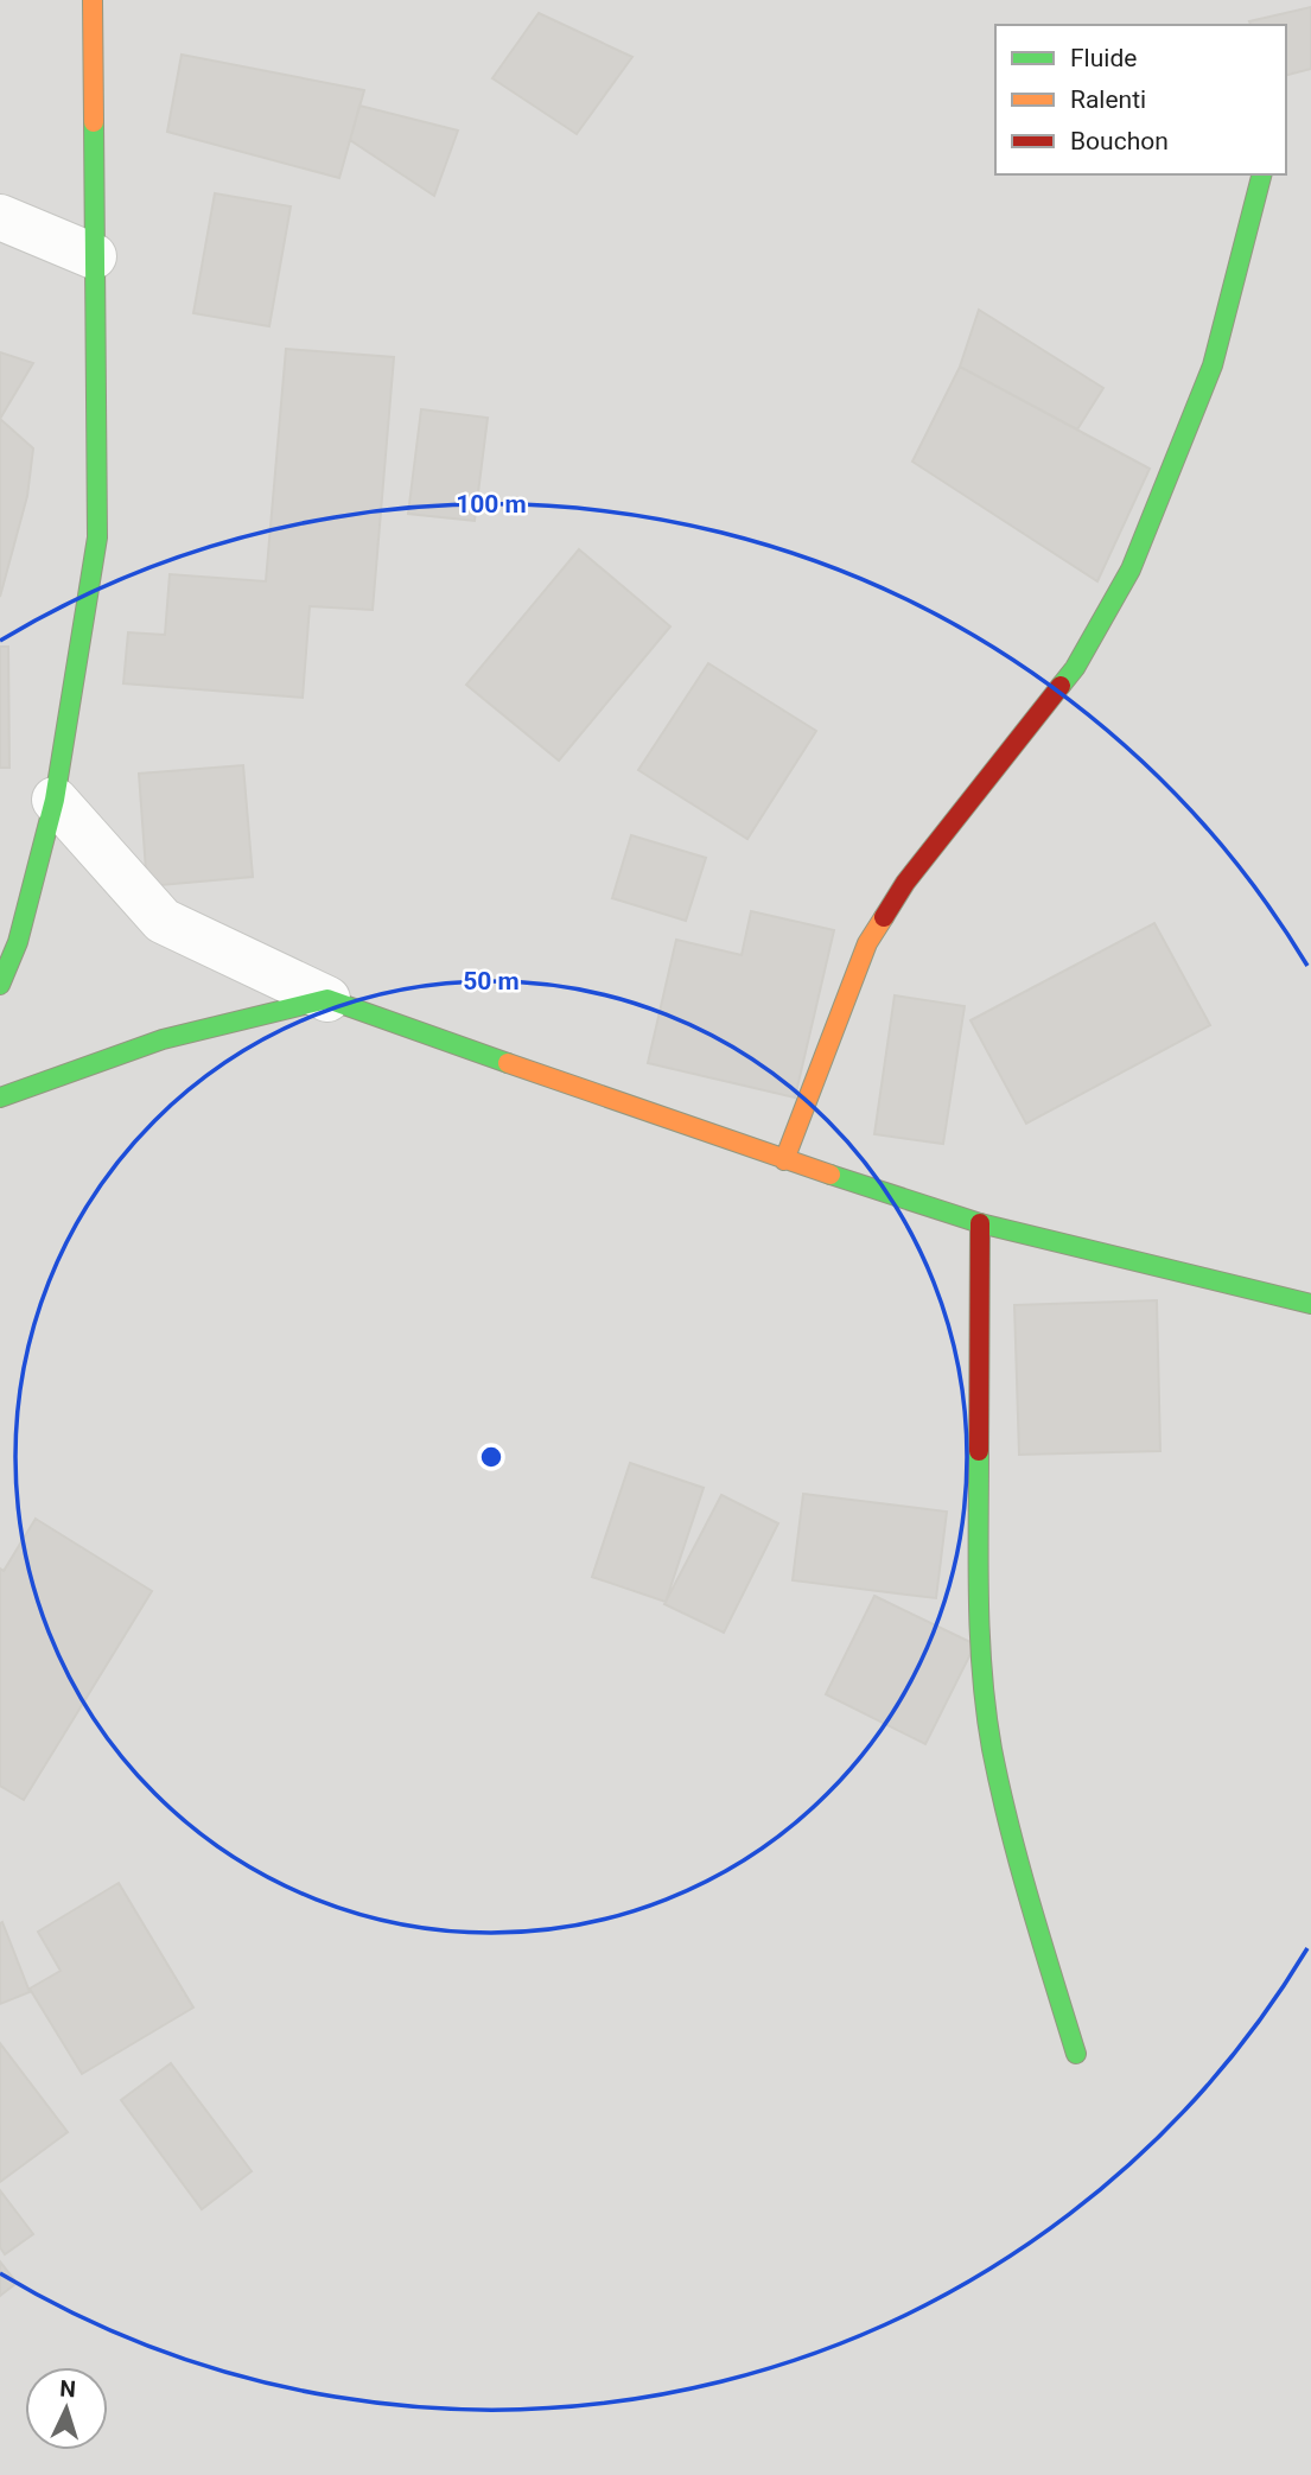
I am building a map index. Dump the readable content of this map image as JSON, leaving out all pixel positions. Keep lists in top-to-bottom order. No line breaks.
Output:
{"legend":["Fluide","Ralenti","Bouchon"],"north":"top","rings":["100 m","50 m"]}
